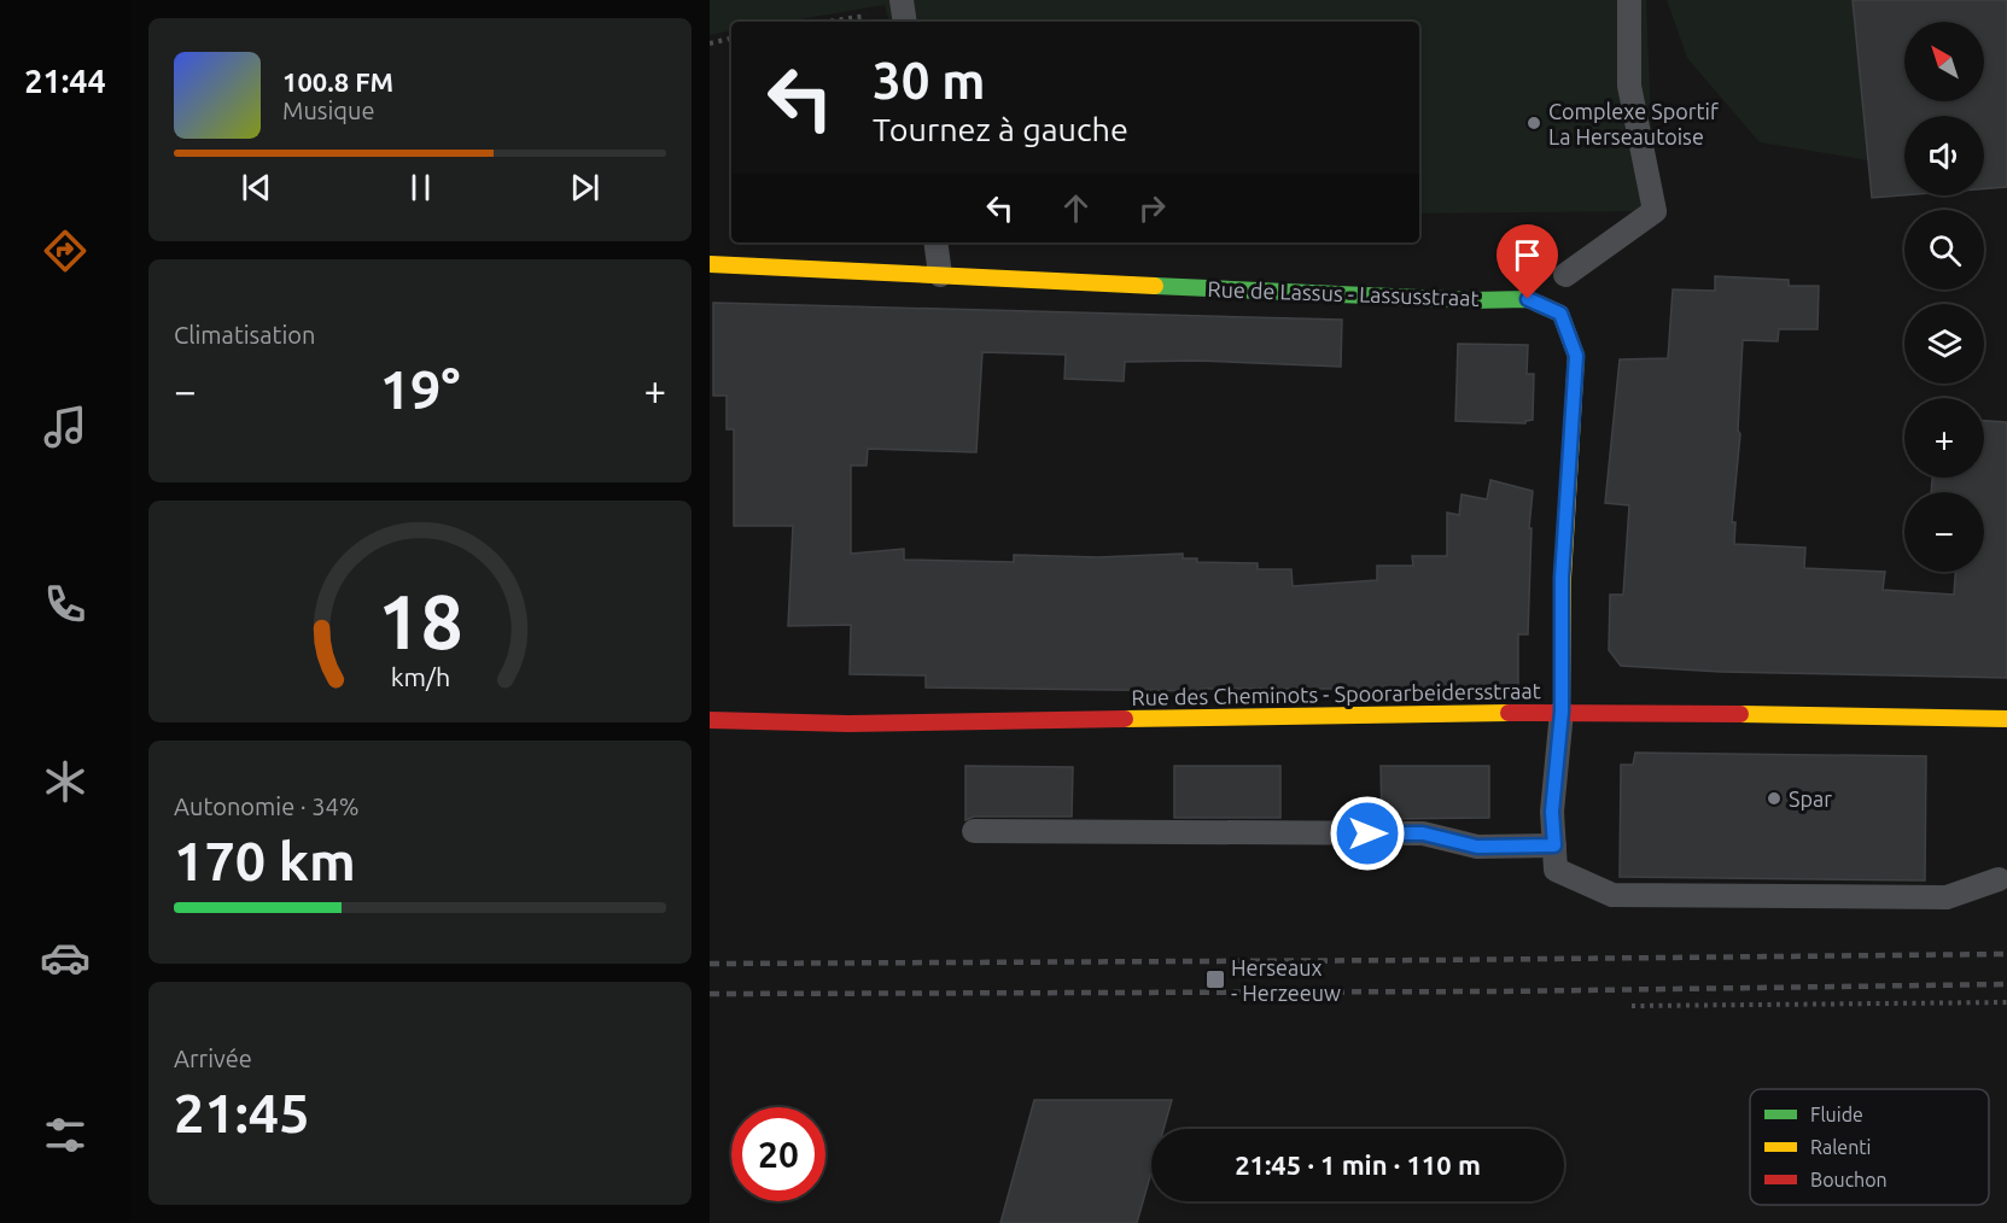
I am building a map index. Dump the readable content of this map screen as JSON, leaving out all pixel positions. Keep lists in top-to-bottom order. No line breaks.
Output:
{"streets":{"street":["Rue de Lassus - Lassusstraat","Rue des Cheminots - Spoorarbeidersstraat"]},"crossings":[["Rue de Lassus - Lassusstraat","Rue des Cheminots - Spoorarbeidersstraat"]],"places":{"other":["Complexe Sportif La Herseautoise","Spar"],"transit":["Herseaux - Herzeeuw"]},"legend":["Fluide","Ralenti","Bouchon"],"north":"top left","page":{"tabs":"21:44","map_buttons":["+","−"],"turn":["30 m","Tournez à gauche"],"song":["100.8 FM","Musique"],"tile":["Climatisation",["Autonomie · 34%","170 km"],["Arrivée","21:45"]],"heat":["−","19°","+"],"limit":"20","trip":"21:45 · 1 min · 110 m","gauge":["18","km/h"]}}
